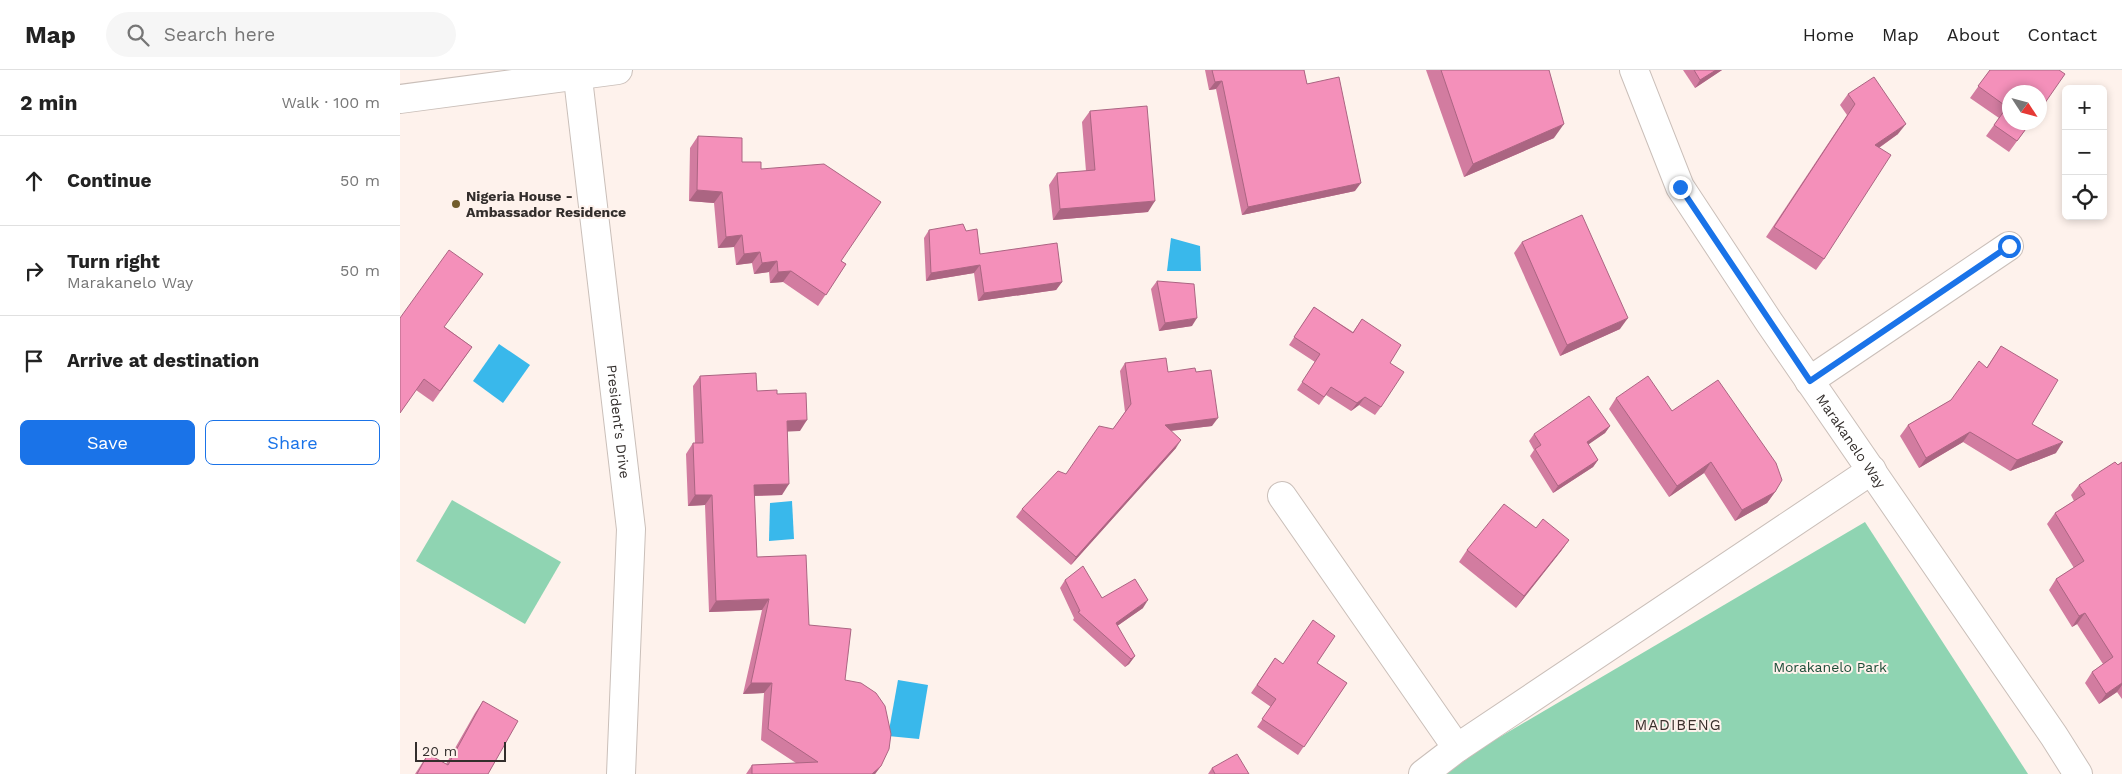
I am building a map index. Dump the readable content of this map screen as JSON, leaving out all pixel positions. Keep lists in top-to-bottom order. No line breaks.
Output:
{"streets":{"street":["President's Drive","Marakanelo Way"]},"districts":["MADIBENG"],"parks":["Morakanelo Park"],"places":["Nigeria House - Ambassador Residence"],"scale_bar":"20 m","north":"bottom right","page":{"header":"Map","search":"Search here","nav":["Home","Map","About","Contact"],"heading":["2 min","Walk · 100 m"],"map_buttons":["+","−"],"list":[["Continue","50 m"],["Turn right","Marakanelo Way","50 m"],"Arrive at destination"],"buttons":["Save","Share"],"scale":"20 m"}}
